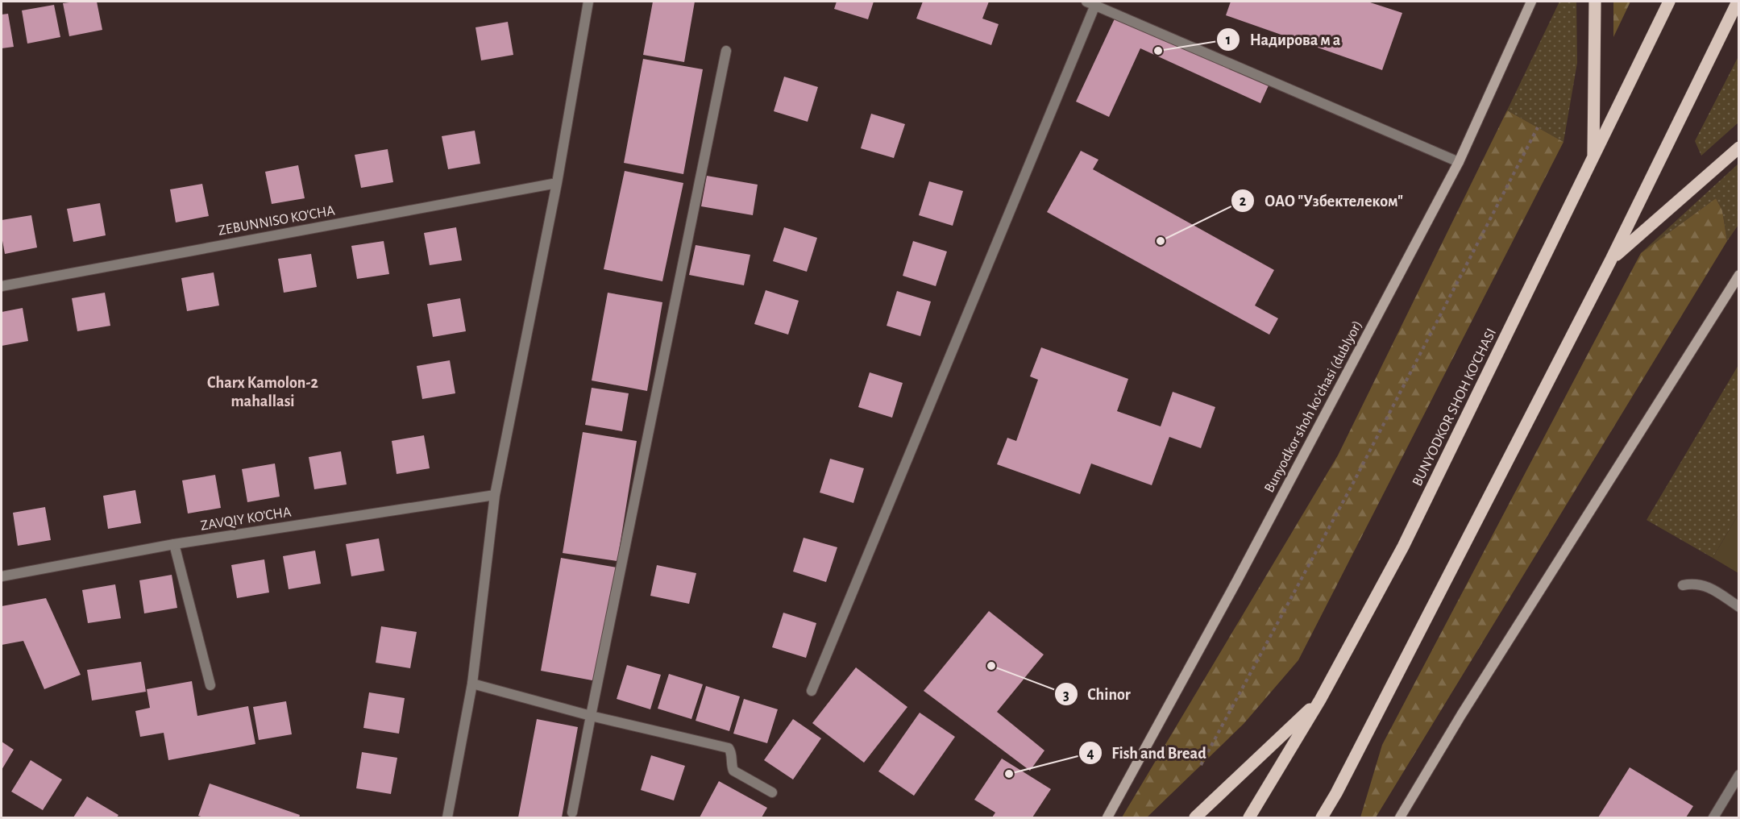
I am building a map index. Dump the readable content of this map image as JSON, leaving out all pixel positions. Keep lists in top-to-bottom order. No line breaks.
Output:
{"streets":{"main road":["BUNYODKOR SHOH KO'CHASI"],"street":["ZEBUNNISO KO'CHA","Bunyodkor shoh koʻchasi (dublyor)","ZAVQIY KO'CHA"]},"districts":["Charx Kamolon-2 mahallasi"],"places":["Надирова м а","ОАО \"Узбектелеком\"","Chinor","Fish and Bread"]}
